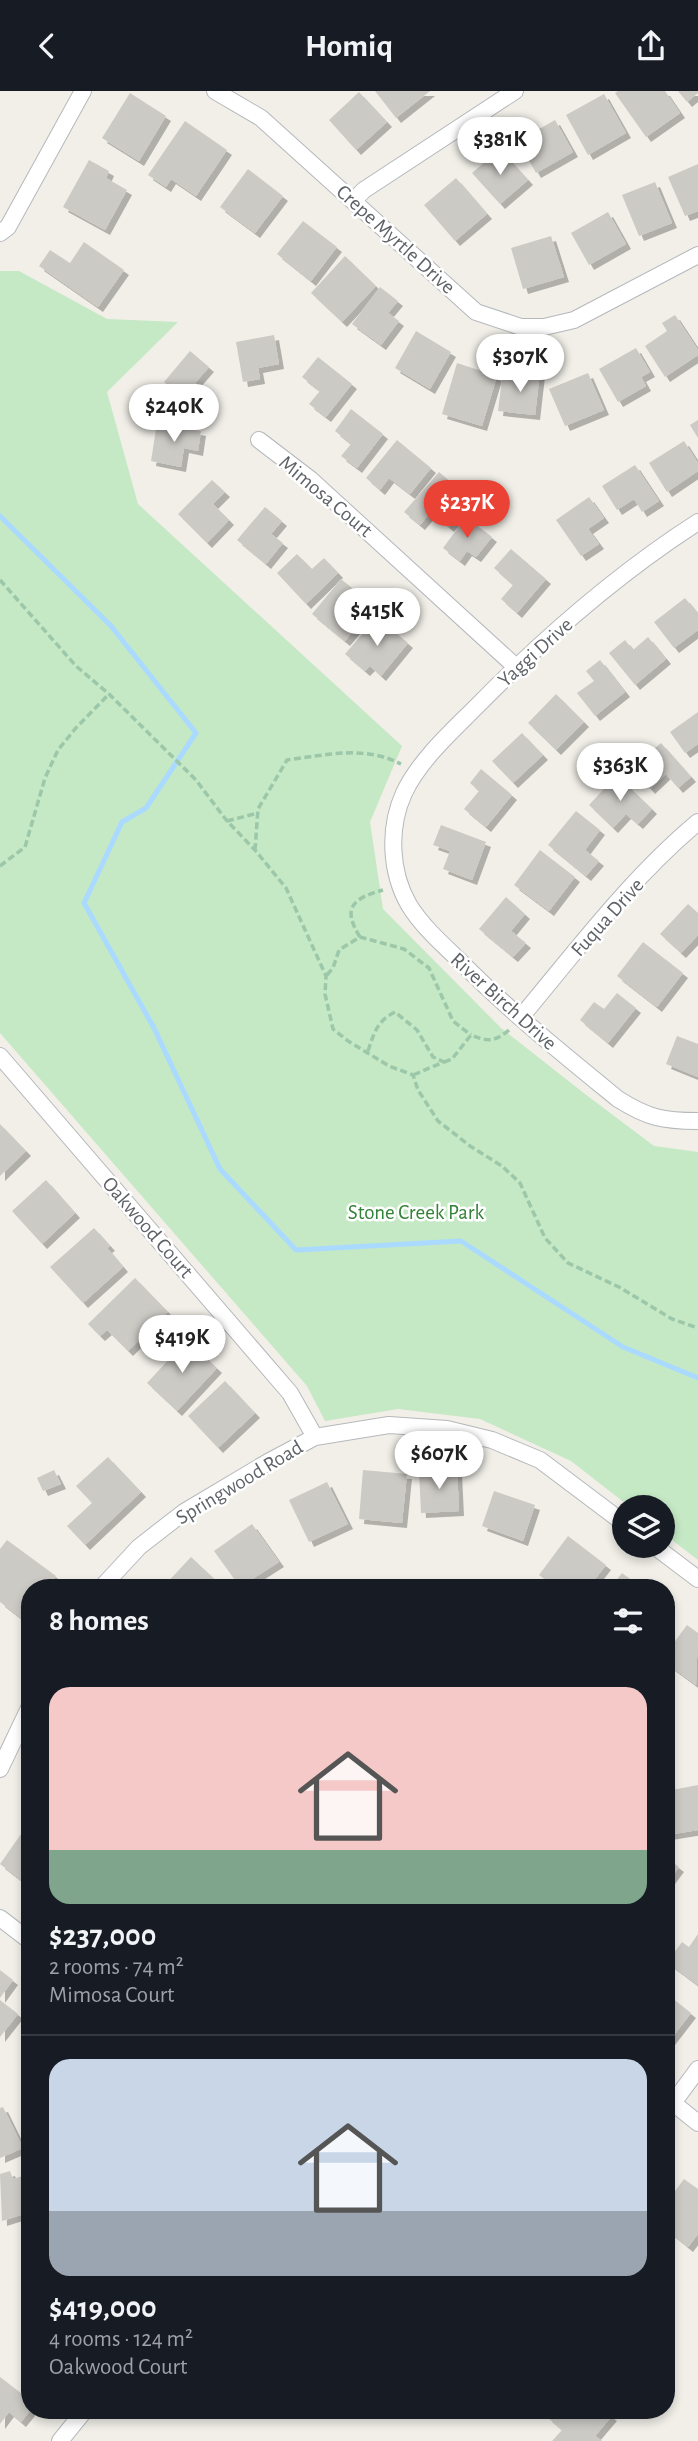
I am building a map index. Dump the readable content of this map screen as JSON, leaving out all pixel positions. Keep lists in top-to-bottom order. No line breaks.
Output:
{"streets":{"street":["Crepe Myrtle Drive","Mimosa Court","Yaggi Drive","Fuqua Drive","River Birch Drive","Oakwood Court","Springwood Road"]},"crossings":[["Mimosa Court","Yaggi Drive"],["Yaggi Drive","River Birch Drive"],["Fuqua Drive","River Birch Drive"],["Oakwood Court","Springwood Road"]],"parks":["Stone Creek Park"],"page":{"header":"Homiq","price":["$381K","$307K","$240K","$237K","$415K","$363K","$419K","$607K"],"heading":"8 homes","list":[{"name":"$237,000","note":"2 rooms · 74 m² · Mimosa Court"},{"name":"$419,000","note":"4 rooms · 124 m² · Oakwood Court"}]}}
